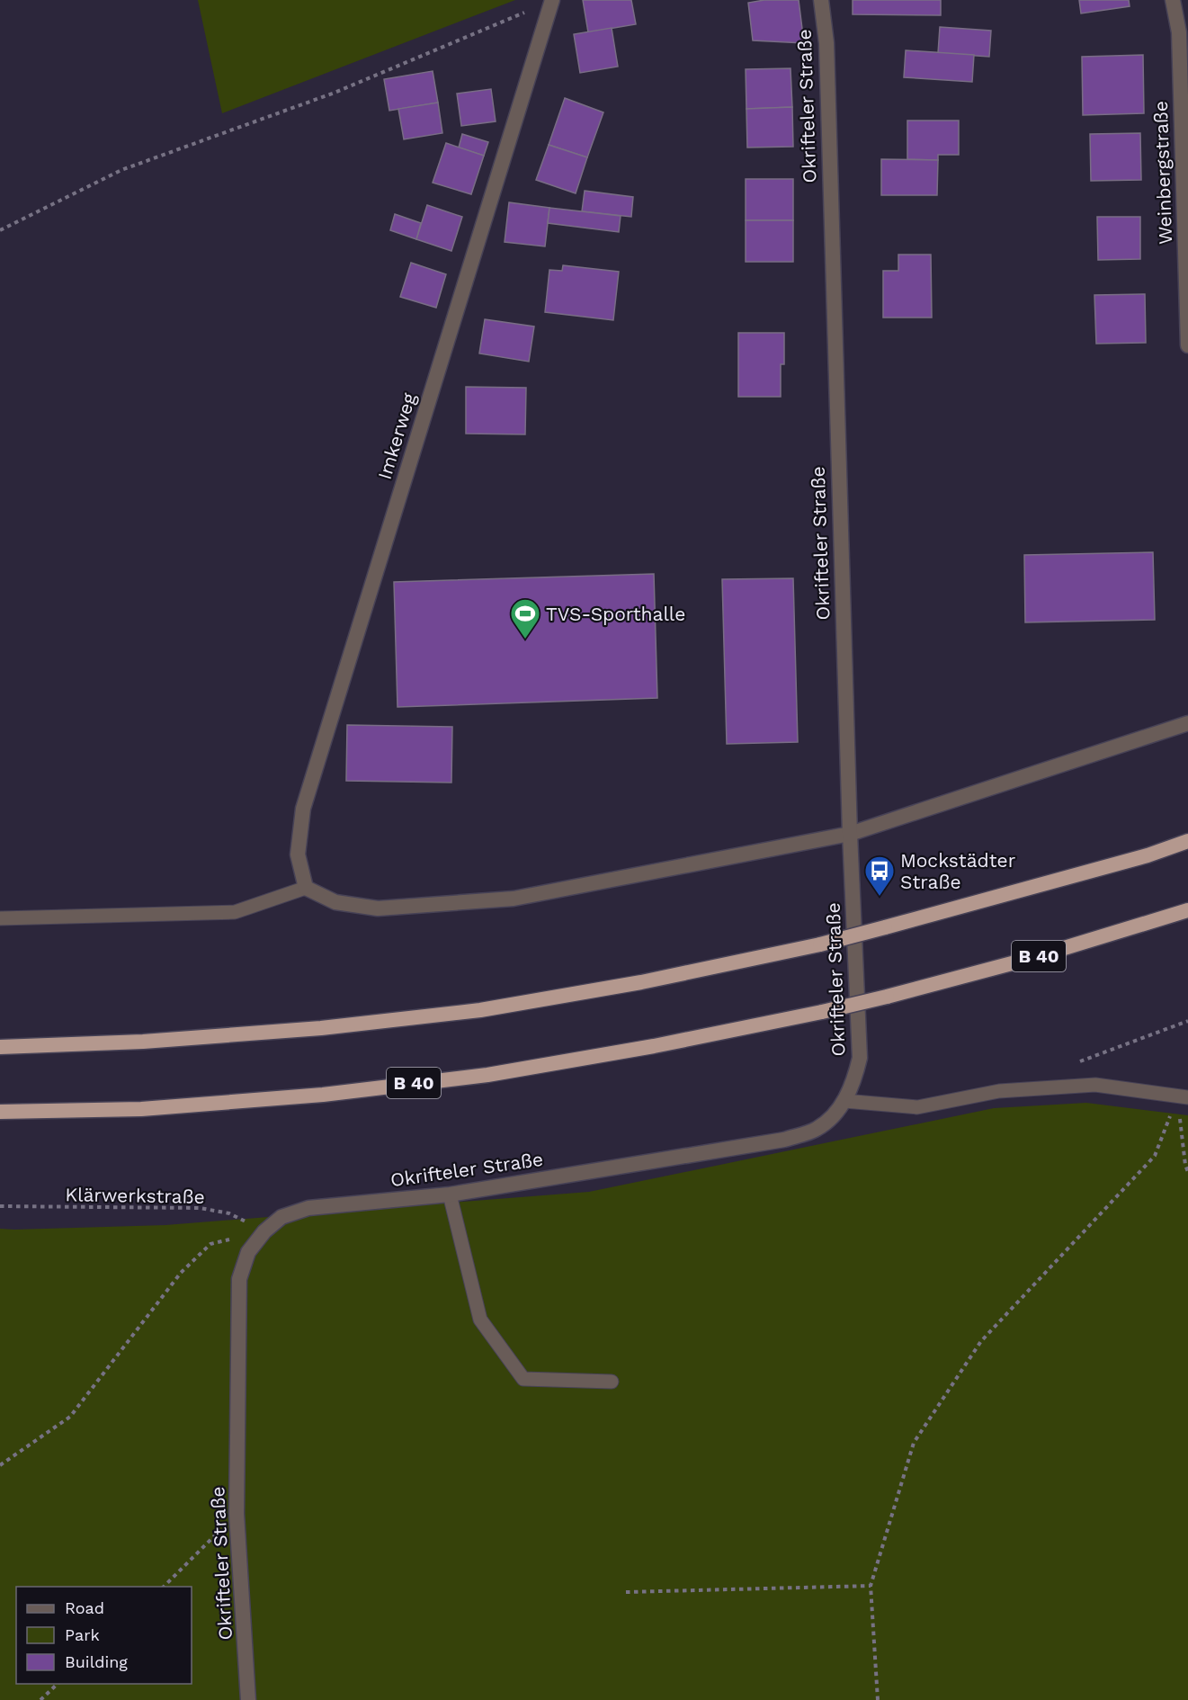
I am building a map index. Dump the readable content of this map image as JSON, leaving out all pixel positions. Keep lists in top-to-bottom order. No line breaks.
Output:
{"streets":{"highway":["B 40"],"street":["Okrifteler Straße","Weinbergstraße","Imkerweg"],"path":["Klärwerkstraße"]},"crossings":[["Okrifteler Straße","Klärwerkstraße"]],"places":{"sports":["TVS-Sporthalle"],"bus stop":["Mockstädter Straße"]},"legend":["Road","Park","Building"]}
